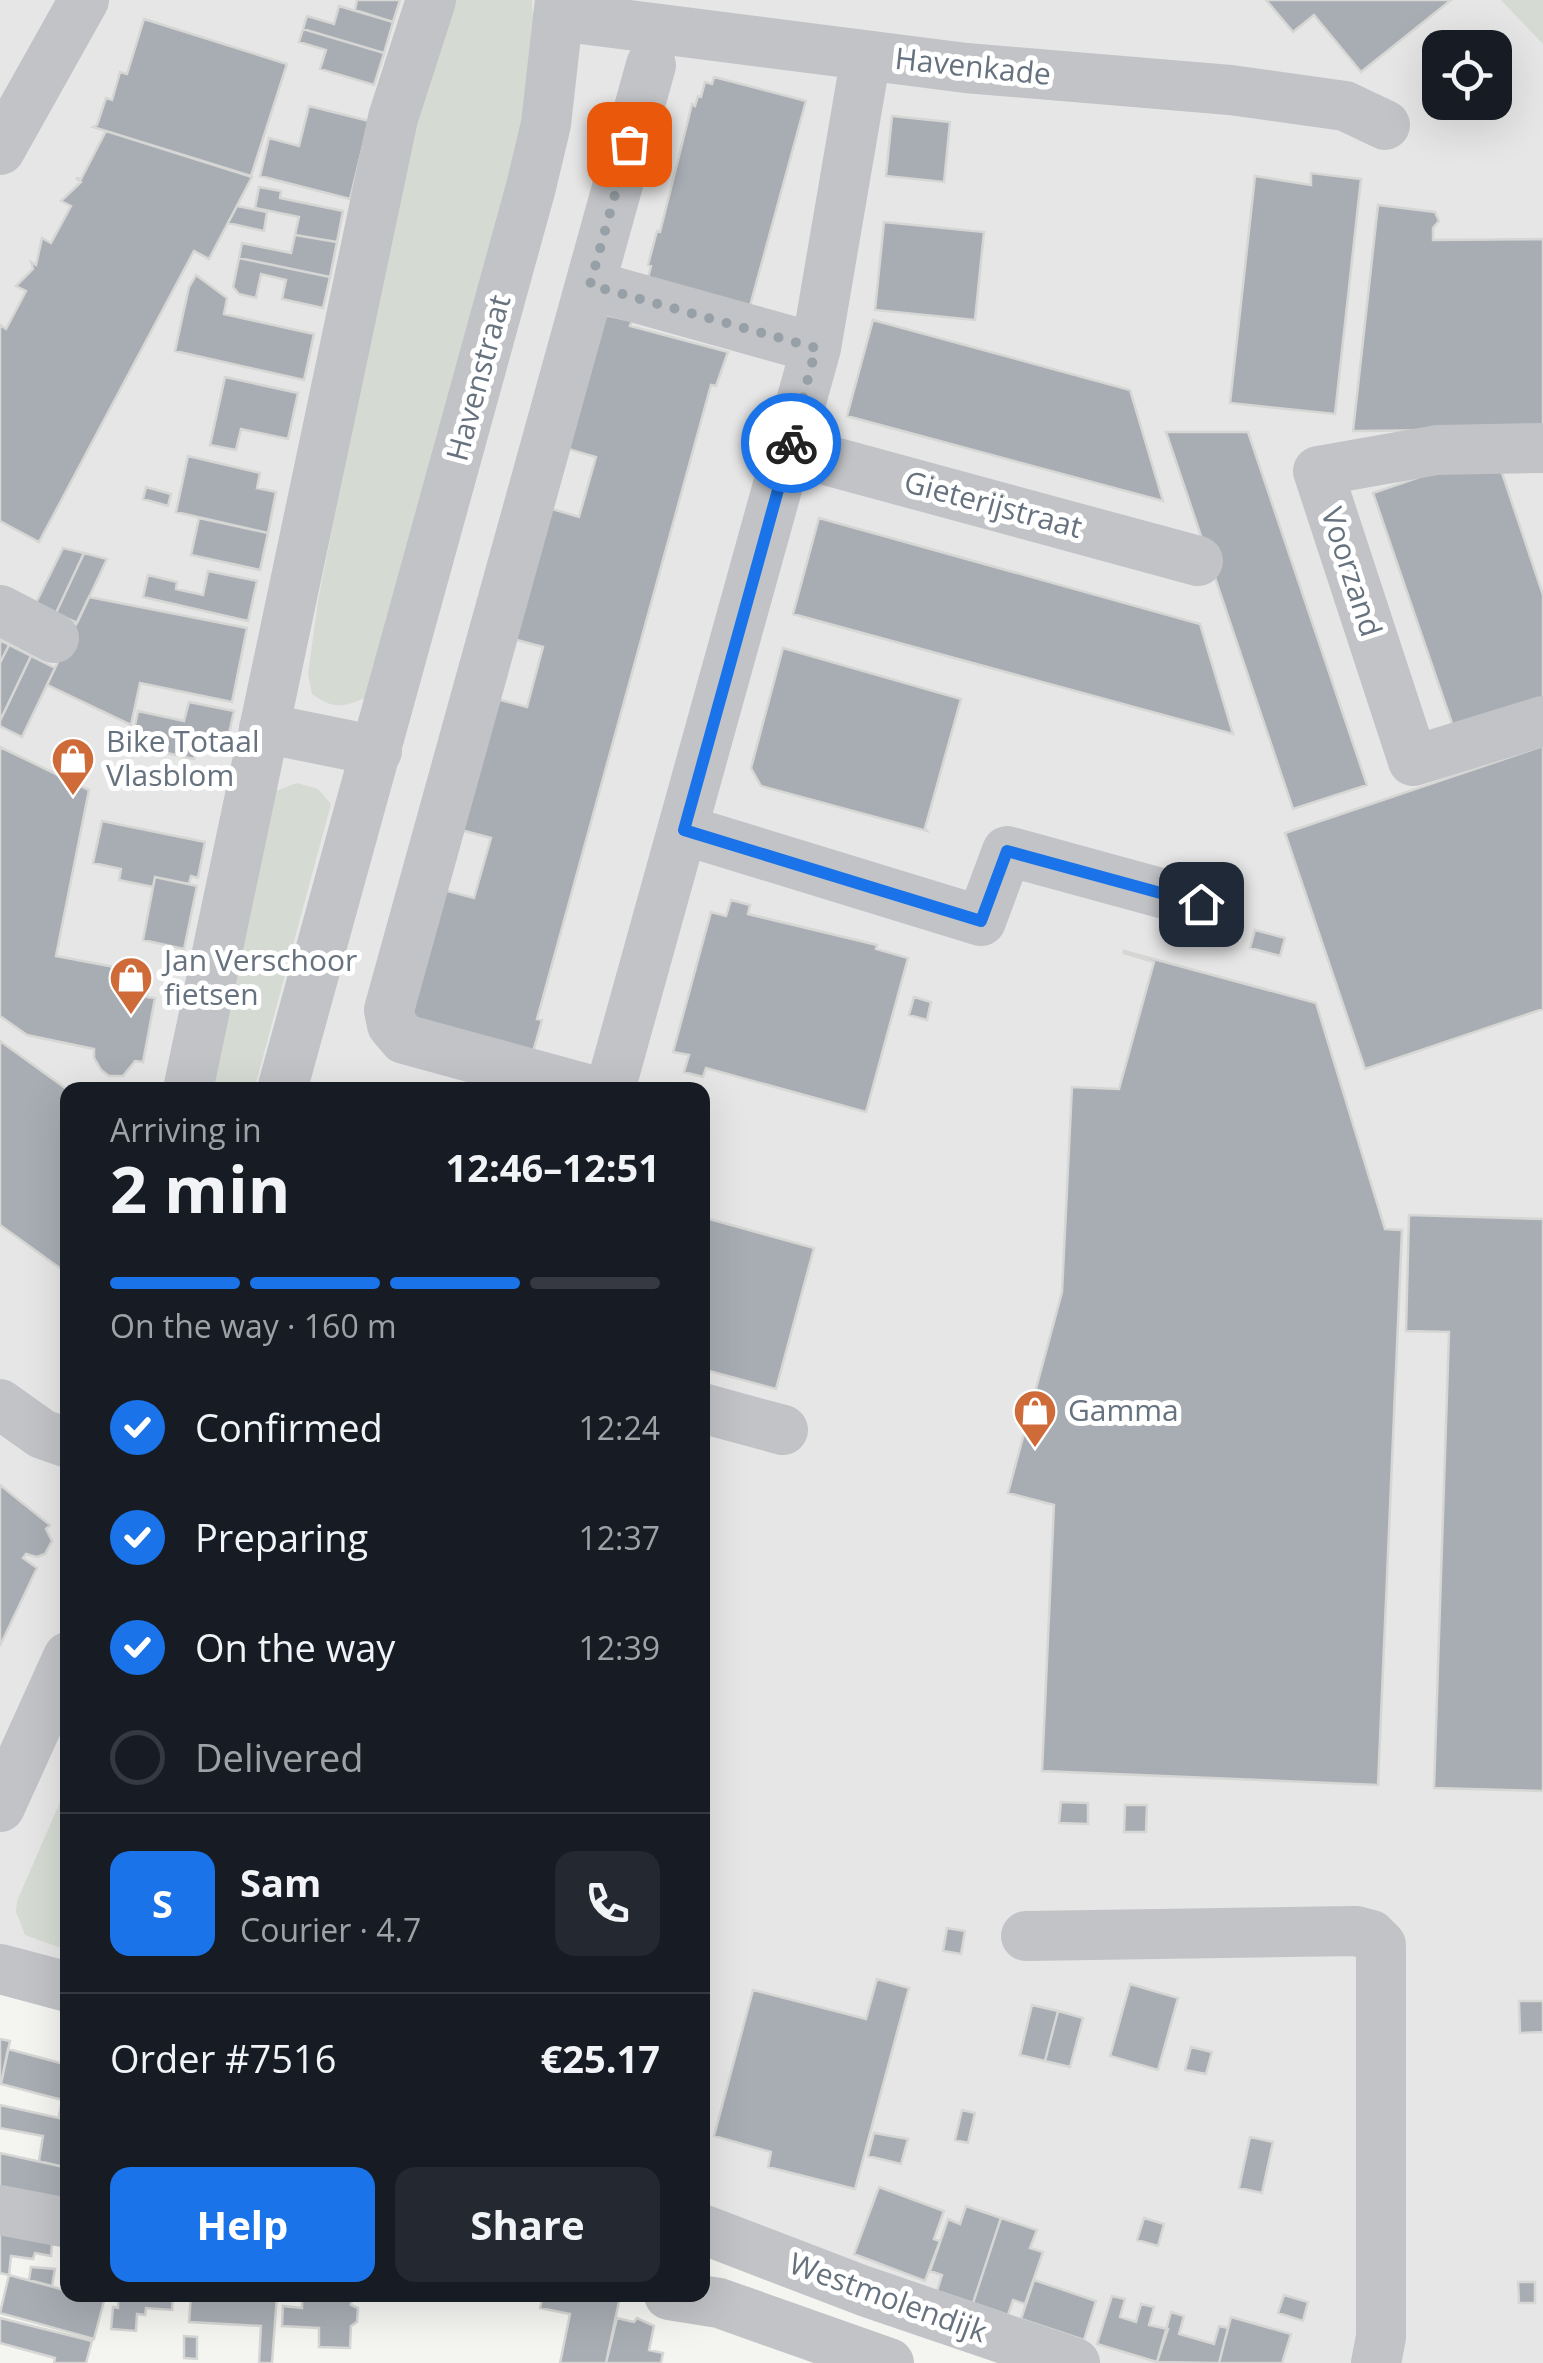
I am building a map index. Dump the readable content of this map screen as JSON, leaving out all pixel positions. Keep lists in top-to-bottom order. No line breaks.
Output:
{"streets":{"street":["Havenkade","Havenstraat","Gieterijstraat","Voorzand","Westmolendijk"]},"crossings":[["Havenkade","Havenstraat"]],"places":{"shop":["Bike Totaal Vlasblom","Jan Verschoor fietsen","Gamma"]},"page":{"heading":["2 min","Arriving in","12:46–12:51"],"panel":["Sam","Courier · 4.7","Order #7516","€25.17"],"bar":"On the way · 160 m","list":[["Confirmed","12:24"],["Preparing","12:37"],["On the way","12:39"],"Delivered"],"round":"S","buttons":["Help","Share"]}}
